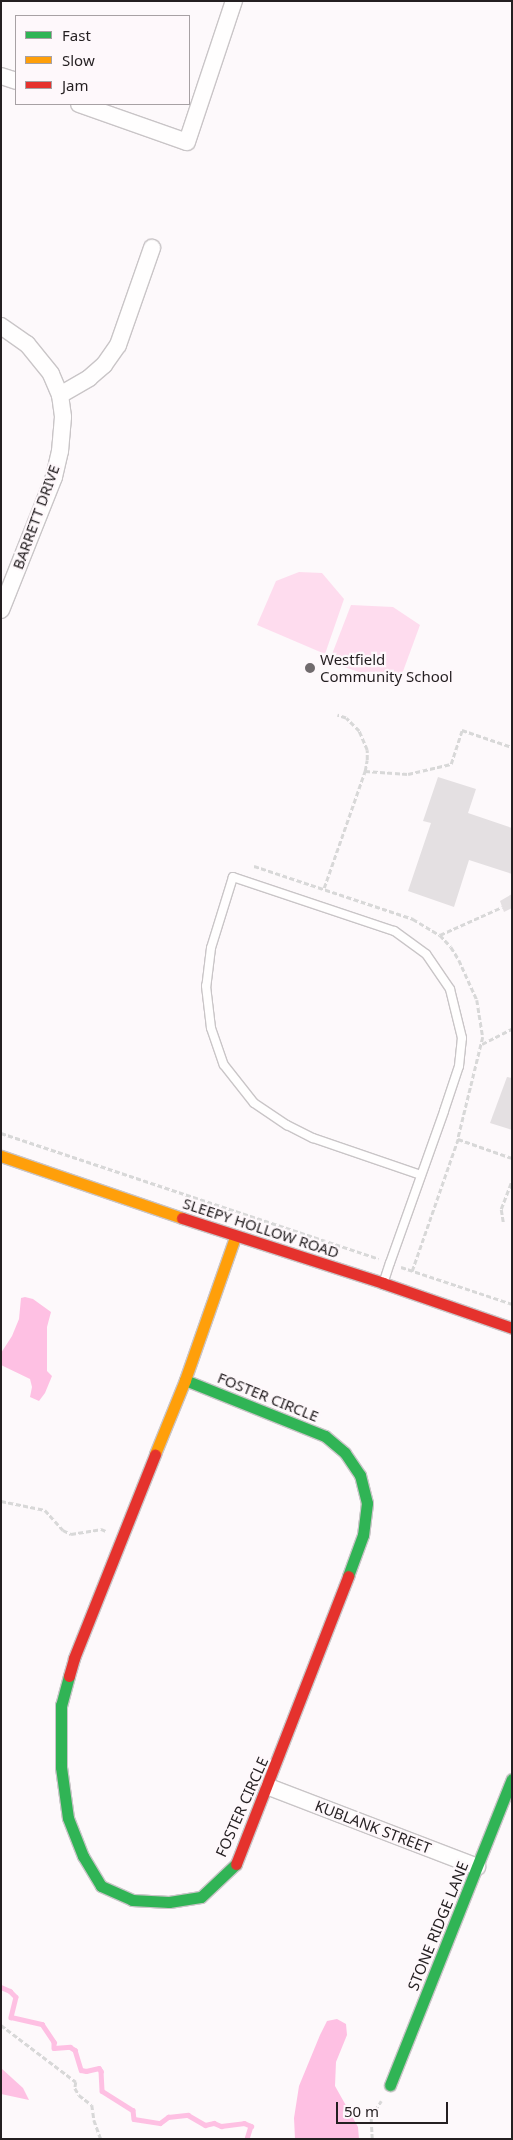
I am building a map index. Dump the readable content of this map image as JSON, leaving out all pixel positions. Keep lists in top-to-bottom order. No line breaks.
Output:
{"streets":{"street":["BARRETT DRIVE","SLEEPY HOLLOW ROAD","FOSTER CIRCLE","KUBLANK STREET","STONE RIDGE LANE"]},"crossings":[["SLEEPY HOLLOW ROAD","FOSTER CIRCLE"],["FOSTER CIRCLE","KUBLANK STREET"],["KUBLANK STREET","STONE RIDGE LANE"]],"places":["Westfield Community School"],"legend":["Fast","Slow","Jam"],"scale_bar":"50 m"}
